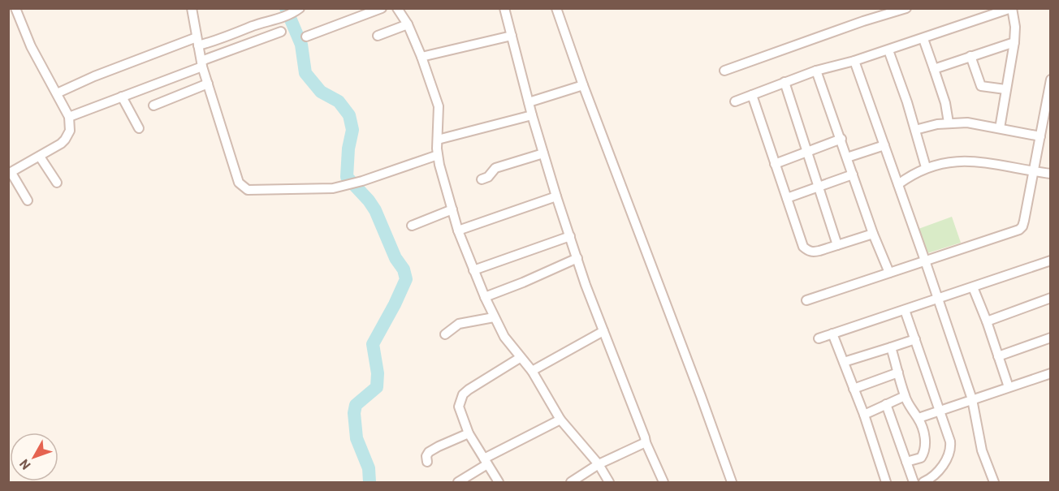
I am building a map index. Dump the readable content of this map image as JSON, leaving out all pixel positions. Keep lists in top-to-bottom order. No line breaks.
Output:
{"north":"bottom left"}
